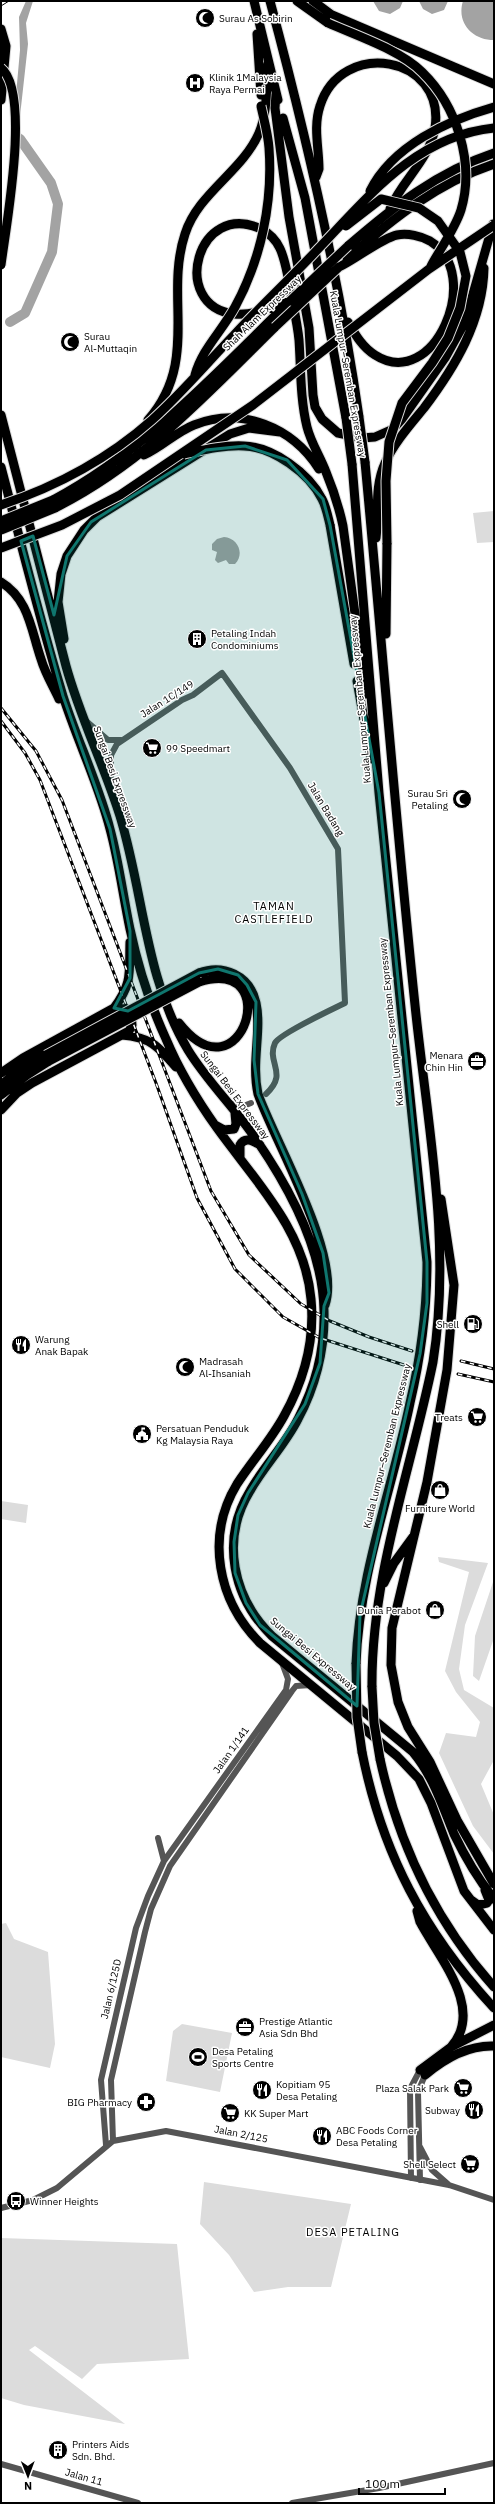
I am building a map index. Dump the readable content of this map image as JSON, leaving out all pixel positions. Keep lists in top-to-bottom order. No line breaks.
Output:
{"streets":{"highway":["Shah Alam Expressway","Kuala Lumpur–Seremban Expressway","Sungai Besi Expressway"],"street":["Jalan 1C/149","Jalan Badang","Jalan 1/141","Jalan 6/125D","Jalan 2/125","Jalan 11"]},"crossings":[["Jalan 1C/149","Sungai Besi Expressway"],["Jalan 1C/149","Jalan Badang"],["Jalan 1/141","Jalan 6/125D"],["Jalan 6/125D","Jalan 2/125"]],"districts":["TAMAN CASTLEFIELD","DESA PETALING"],"places":{"mosque":["Surau As Sobirin","Surau Al-Muttaqin","Surau Sri Petaling","Madrasah Al-Ihsaniah"],"hospital":["Klinik 1Malaysia Raya Permai"],"building":["Petaling Indah Condominiums","Printers Aids Sdn. Bhd."],"supermarket":["99 Speedmart","Treats","Plaza Salak Park","KK Super Mart","Shell Select"],"office":["Menara Chin Hin","Prestige Atlantic Asia Sdn Bhd"],"fuel station":["Shell"],"restaurant":["Warung Anak Bapak","Kopitiam 95 Desa Petaling","Subway","ABC Foods Corner Desa Petaling"],"public building":["Persatuan Penduduk Kg Malaysia Raya"],"shop":["Furniture World","Dunia Perabot"],"sports":["Desa Petaling Sports Centre"],"pharmacy":["BIG Pharmacy"],"bus stop":["Winner Heights"]},"scale_bar":"100 m","north":"bottom"}
